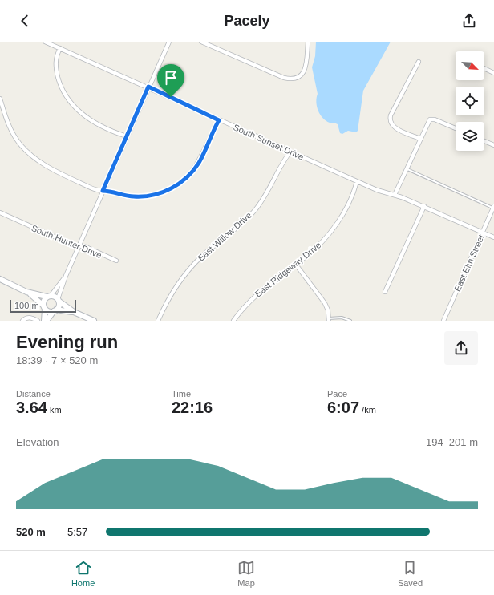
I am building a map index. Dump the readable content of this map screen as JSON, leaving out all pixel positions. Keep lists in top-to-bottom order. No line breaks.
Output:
{"streets":{"street":["South Sunset Drive","East Willow Drive","South Hunter Drive","East Elm Street","East Ridgeway Drive"]},"crossings":[["South Sunset Drive","East Willow Drive"],["South Sunset Drive","East Elm Street"],["South Sunset Drive","East Ridgeway Drive"]],"scale_bar":"100 m","north":"bottom right","page":{"header":"Pacely","scale":"100 m","heading":["Evening run","18:39 · 7 × 520 m"],"stats":[["Distance","3.64 km"],["Time","22:16"],["Pace","6:07 /km"]],"chart":["Elevation","194–201 m"],"list":[{"name":"520 m","note":"5:57"}],"tabs":["Home","Map","Saved"]}}
